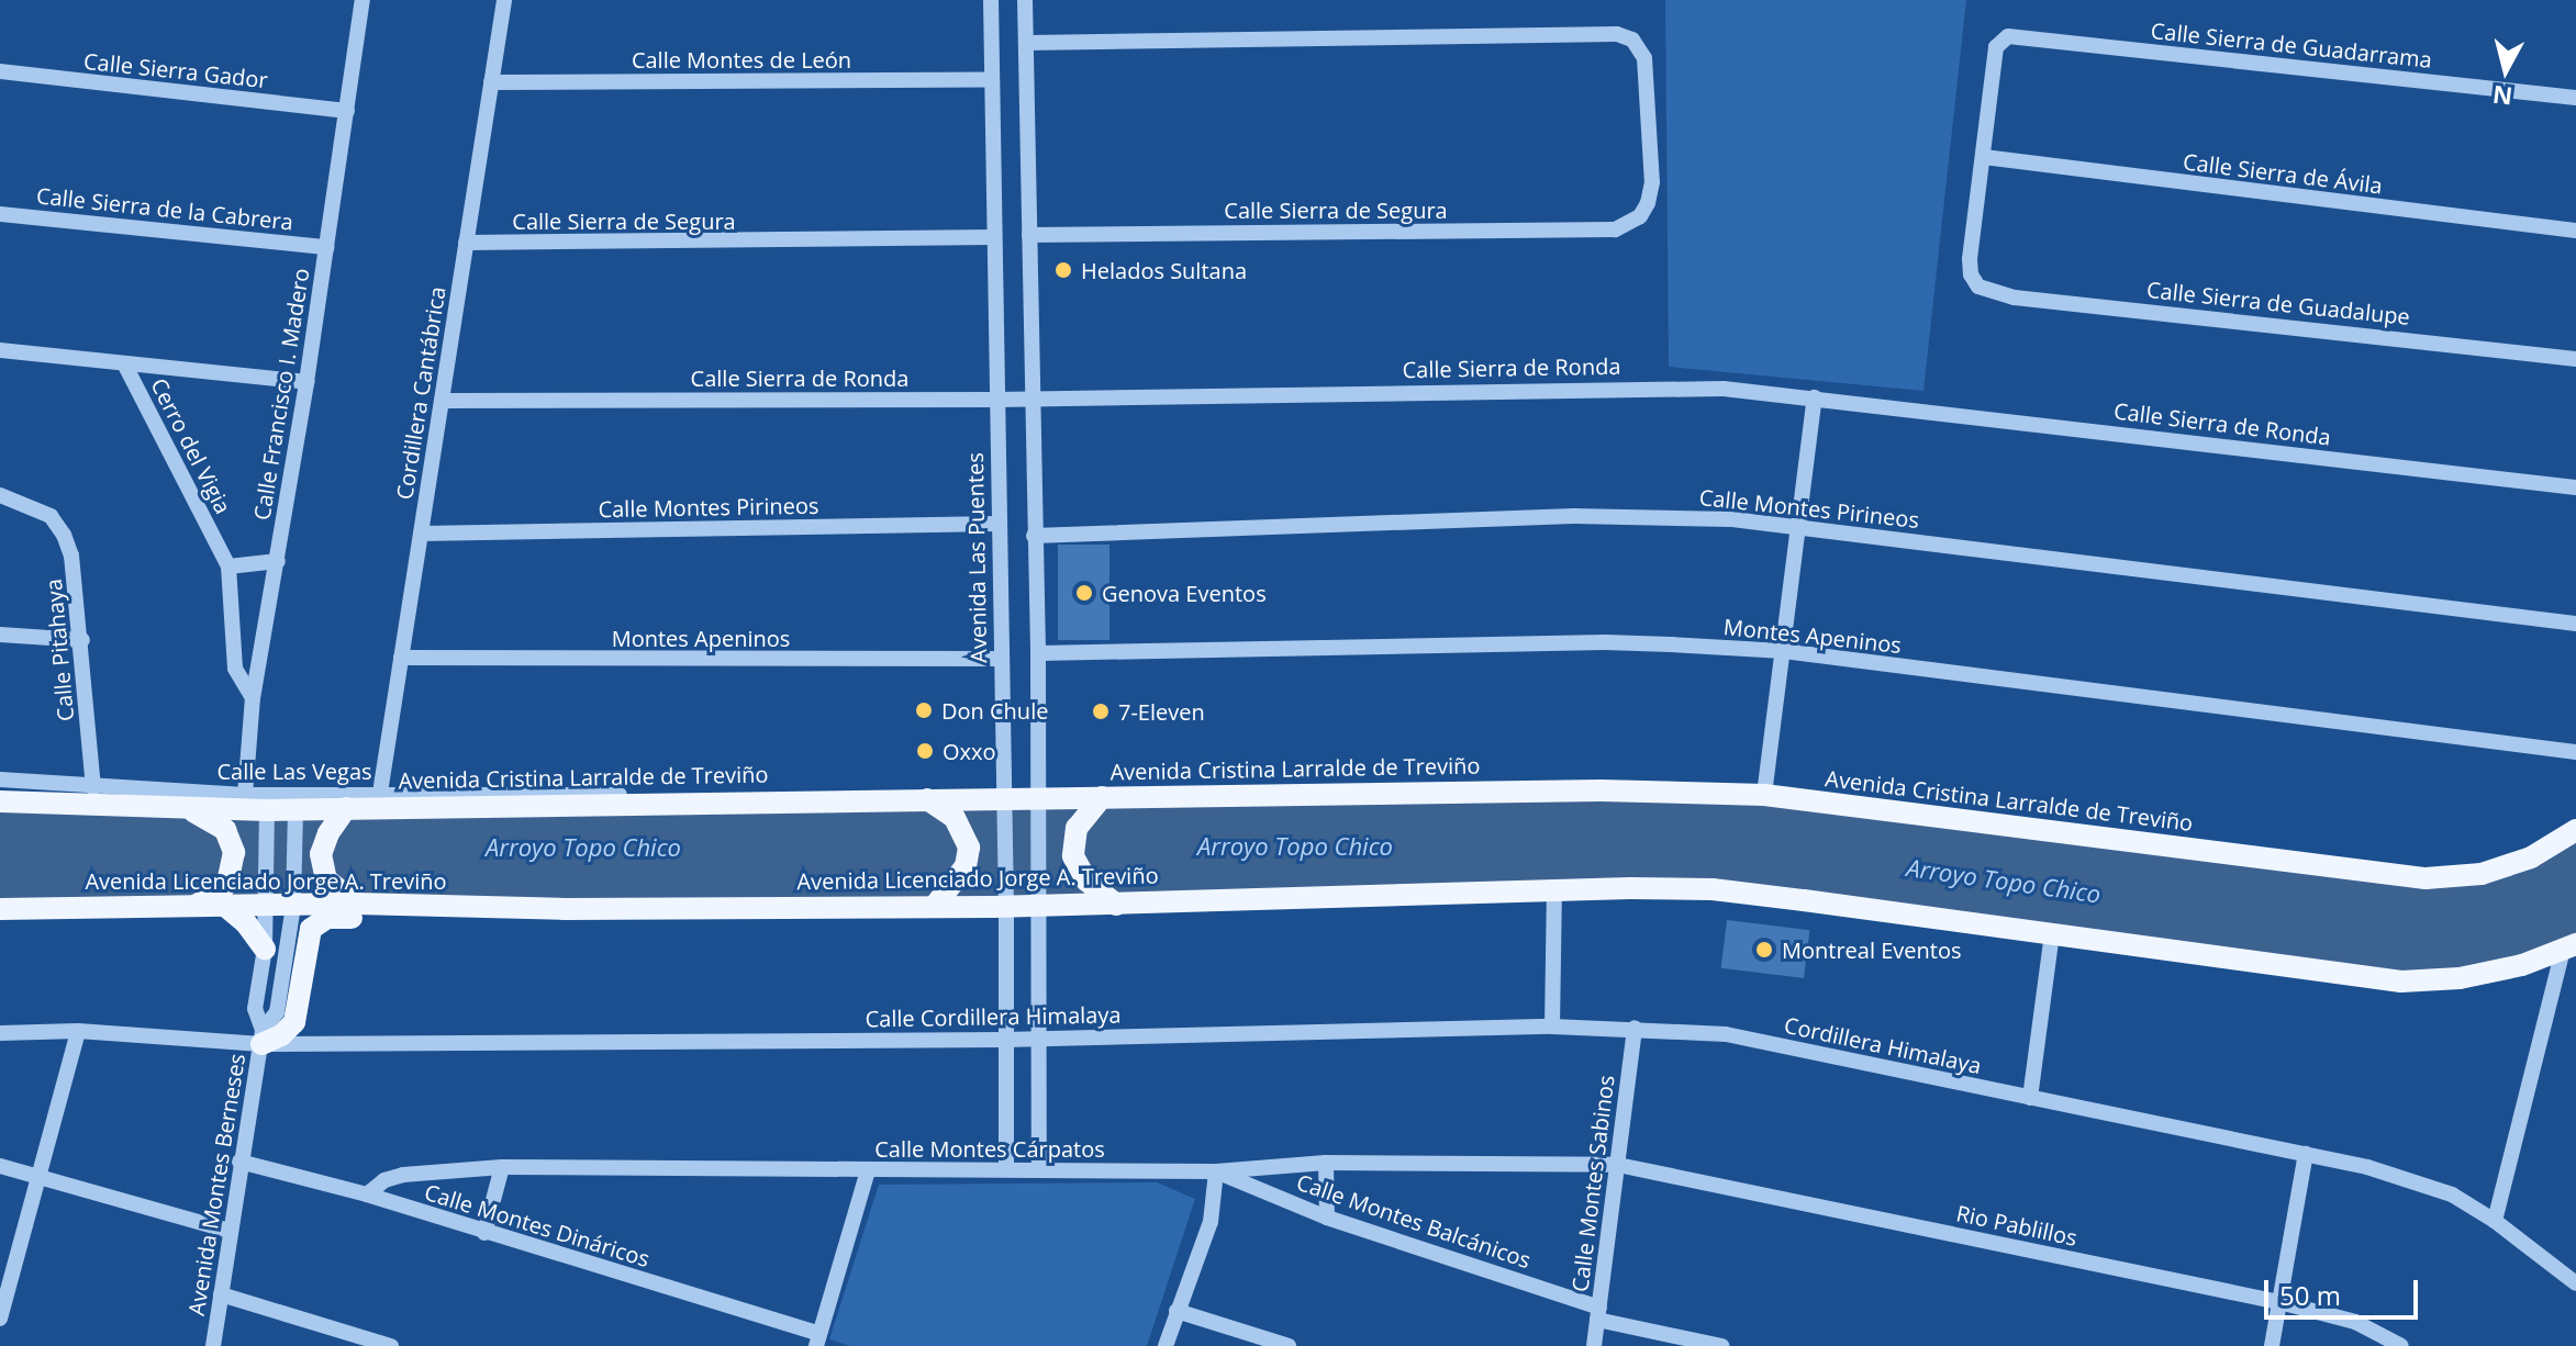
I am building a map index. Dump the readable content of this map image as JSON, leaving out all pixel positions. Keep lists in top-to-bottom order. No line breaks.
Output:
{"streets":{"main road":["Avenida Cristina Larralde de Treviño","Avenida Licenciado Jorge A. Treviño"],"street":["Calle Sierra de Guadarrama","Calle Montes de León","Calle Sierra Gador","Calle Sierra de Ávila","Calle Sierra de la Cabrera","Calle Sierra de Segura","Calle Sierra de Guadalupe","Calle Sierra de Ronda","Cordillera Cantábrica","Calle Francisco I. Madero","Cerro del Vigia","Calle Montes Pirineos","Avenida Las Puentes","Montes Apeninos","Calle Pitahaya","Calle Las Vegas","Calle Cordillera Himalaya","Cordillera Himalaya","Calle Montes Cárpatos","Calle Montes Sabinos","Avenida Montes Berneses","Calle Montes Balcánicos","Calle Montes Dináricos","Rio Pablillos"]},"crossings":[["Calle Sierra de Guadarrama","Calle Sierra de Ávila"],["Calle Sierra de Guadarrama","Calle Sierra de Guadalupe"],["Calle Montes de León","Cordillera Cantábrica"],["Calle Montes de León","Avenida Las Puentes"],["Calle Sierra Gador","Calle Francisco I. Madero"],["Calle Sierra de Ávila","Calle Sierra de Guadalupe"],["Calle Sierra de la Cabrera","Calle Francisco I. Madero"],["Calle Sierra de Segura","Cordillera Cantábrica"],["Calle Sierra de Segura","Avenida Las Puentes"],["Calle Sierra de Ronda","Cordillera Cantábrica"],["Calle Sierra de Ronda","Avenida Las Puentes"],["Cordillera Cantábrica","Calle Montes Pirineos"],["Cordillera Cantábrica","Montes Apeninos"],["Cordillera Cantábrica","Calle Las Vegas"],["Calle Francisco I. Madero","Cerro del Vigia"],["Calle Francisco I. Madero","Calle Las Vegas"],["Calle Montes Pirineos","Avenida Las Puentes"],["Avenida Las Puentes","Montes Apeninos"],["Avenida Las Puentes","Avenida Cristina Larralde de Treviño"],["Avenida Las Puentes","Avenida Licenciado Jorge A. Treviño"],["Avenida Las Puentes","Calle Cordillera Himalaya"],["Avenida Las Puentes","Calle Montes Cárpatos"],["Calle Pitahaya","Calle Las Vegas"],["Avenida Cristina Larralde de Treviño","Calle Las Vegas"],["Avenida Cristina Larralde de Treviño","Avenida Montes Berneses"],["Avenida Licenciado Jorge A. Treviño","Avenida Montes Berneses"],["Calle Cordillera Himalaya","Cordillera Himalaya"],["Calle Cordillera Himalaya","Calle Montes Sabinos"],["Calle Cordillera Himalaya","Avenida Montes Berneses"],["Calle Montes Cárpatos","Calle Montes Sabinos"],["Calle Montes Cárpatos","Calle Montes Balcánicos"],["Calle Montes Cárpatos","Calle Montes Dináricos"],["Calle Montes Cárpatos","Rio Pablillos"],["Calle Montes Sabinos","Calle Montes Balcánicos"],["Calle Montes Sabinos","Rio Pablillos"],["Avenida Montes Berneses","Calle Montes Dináricos"]],"water":["Arroyo Topo Chico"],"places":["Helados Sultana","Genova Eventos","Don Chule","7-Eleven","Oxxo","Montreal Eventos"],"scale_bar":"50 m","north":"bottom"}
